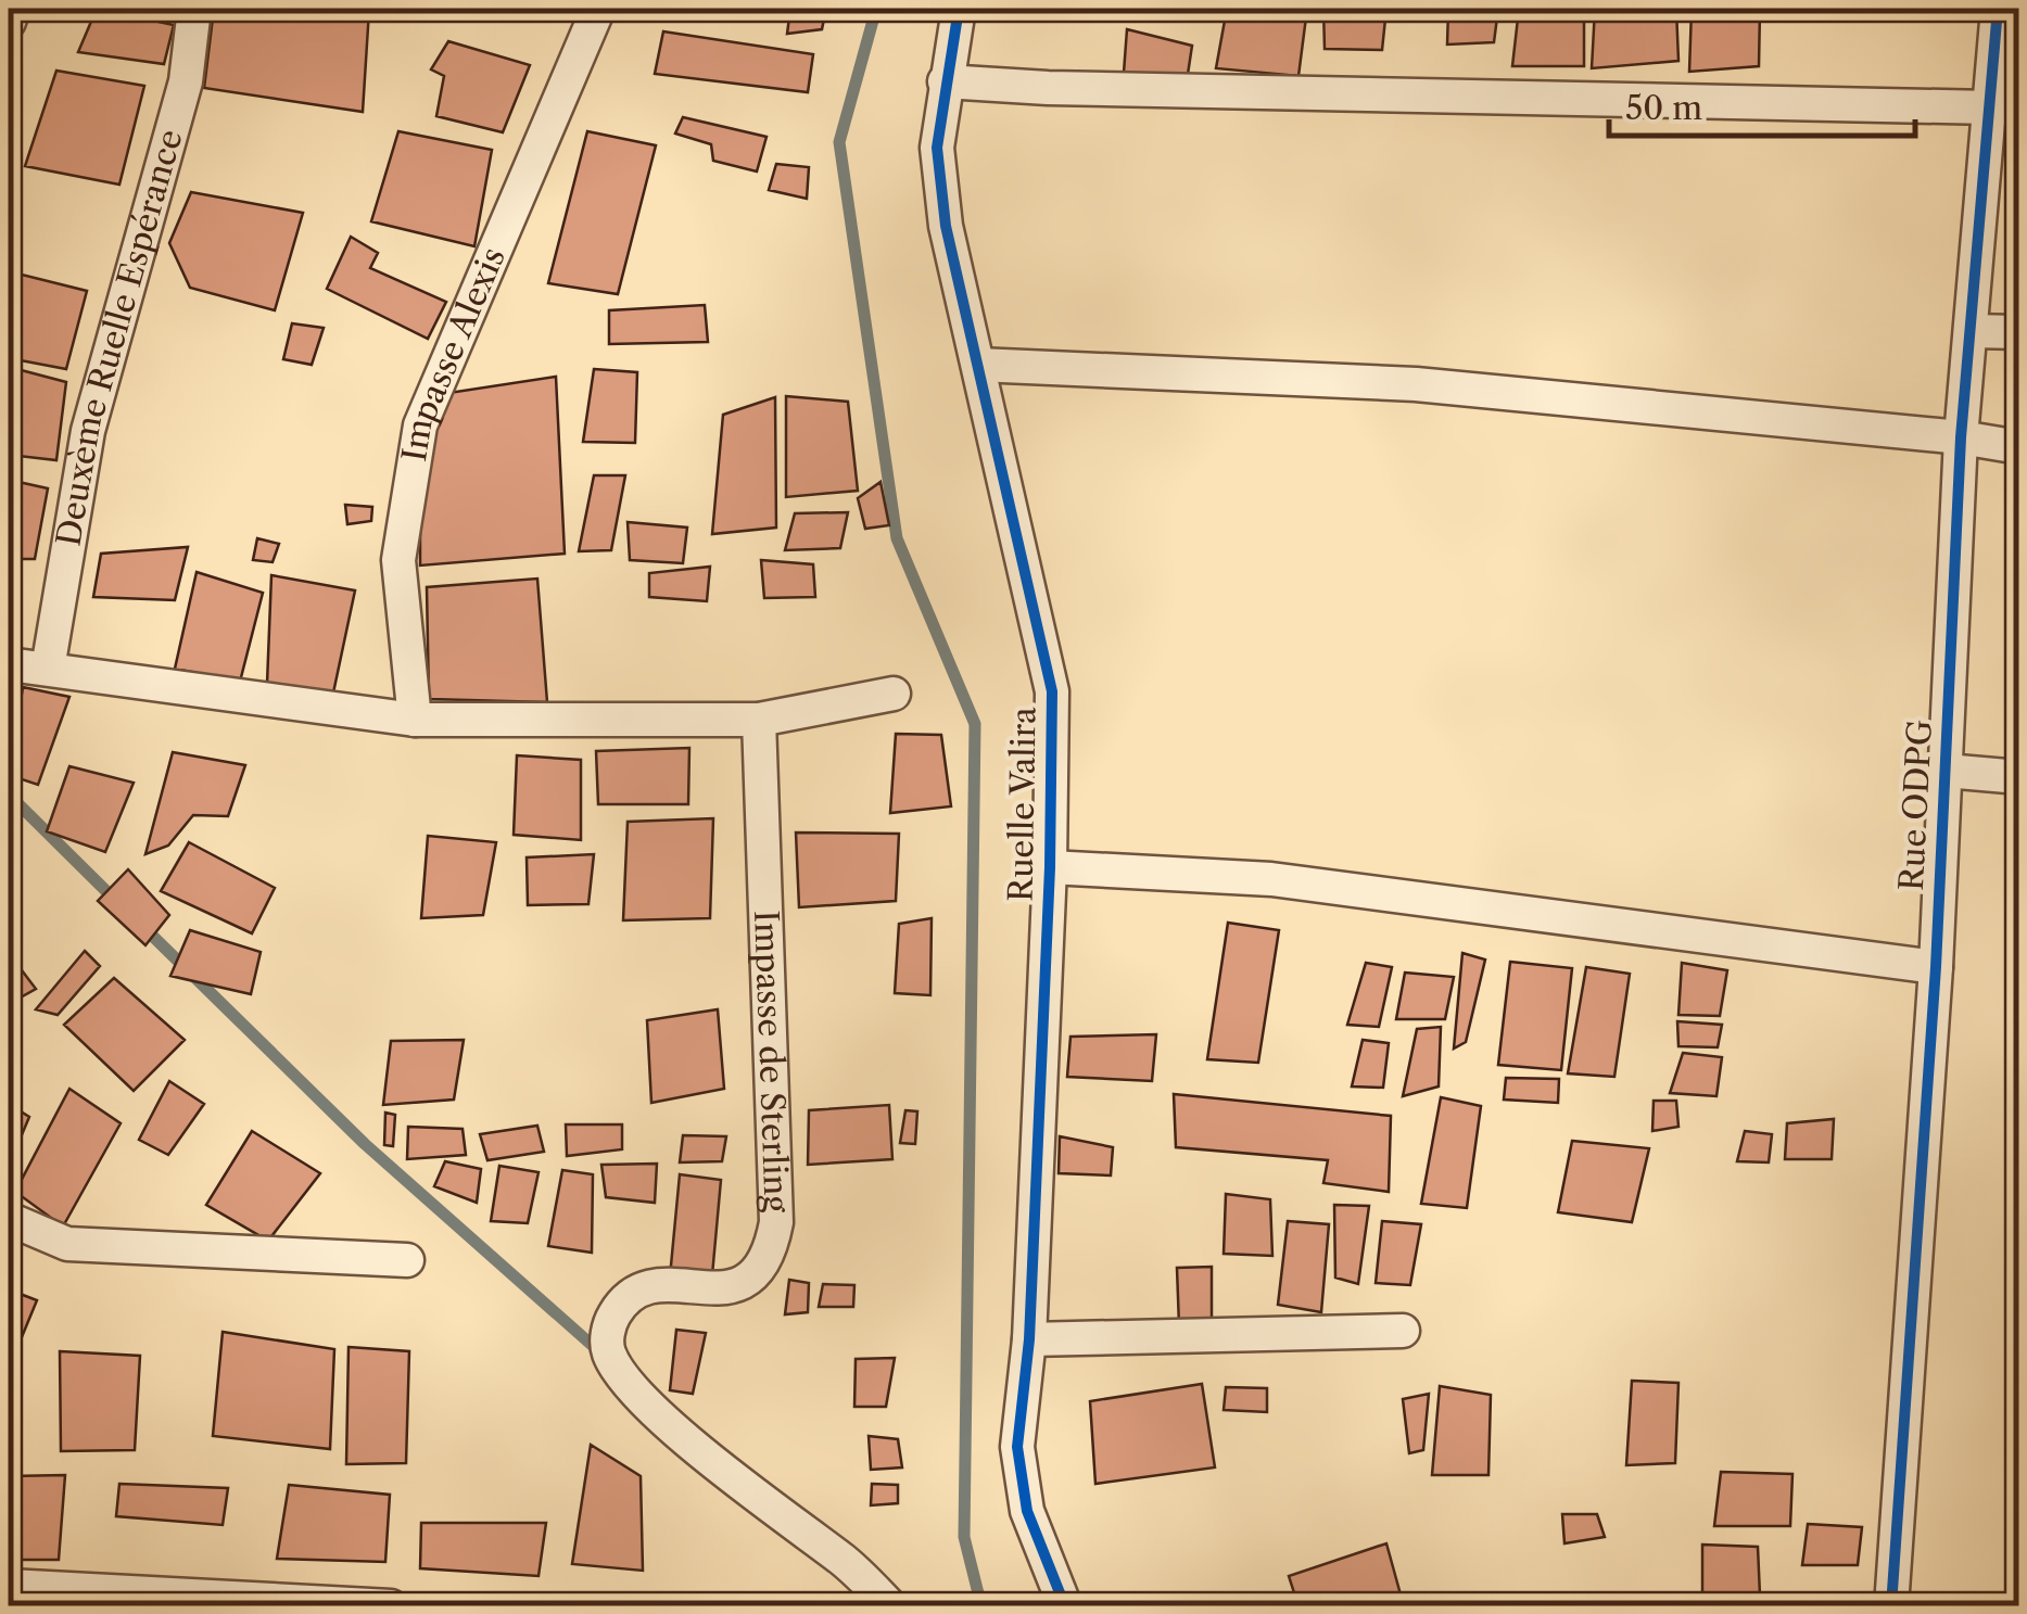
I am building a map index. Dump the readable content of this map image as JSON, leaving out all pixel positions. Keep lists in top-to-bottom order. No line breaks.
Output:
{"streets":{"street":["Deuxème Ruelle Espérance","Impasse Alexis","Ruelle Valira","Rue ODPG","Impasse de Sterling"]},"scale_bar":"50 m"}
